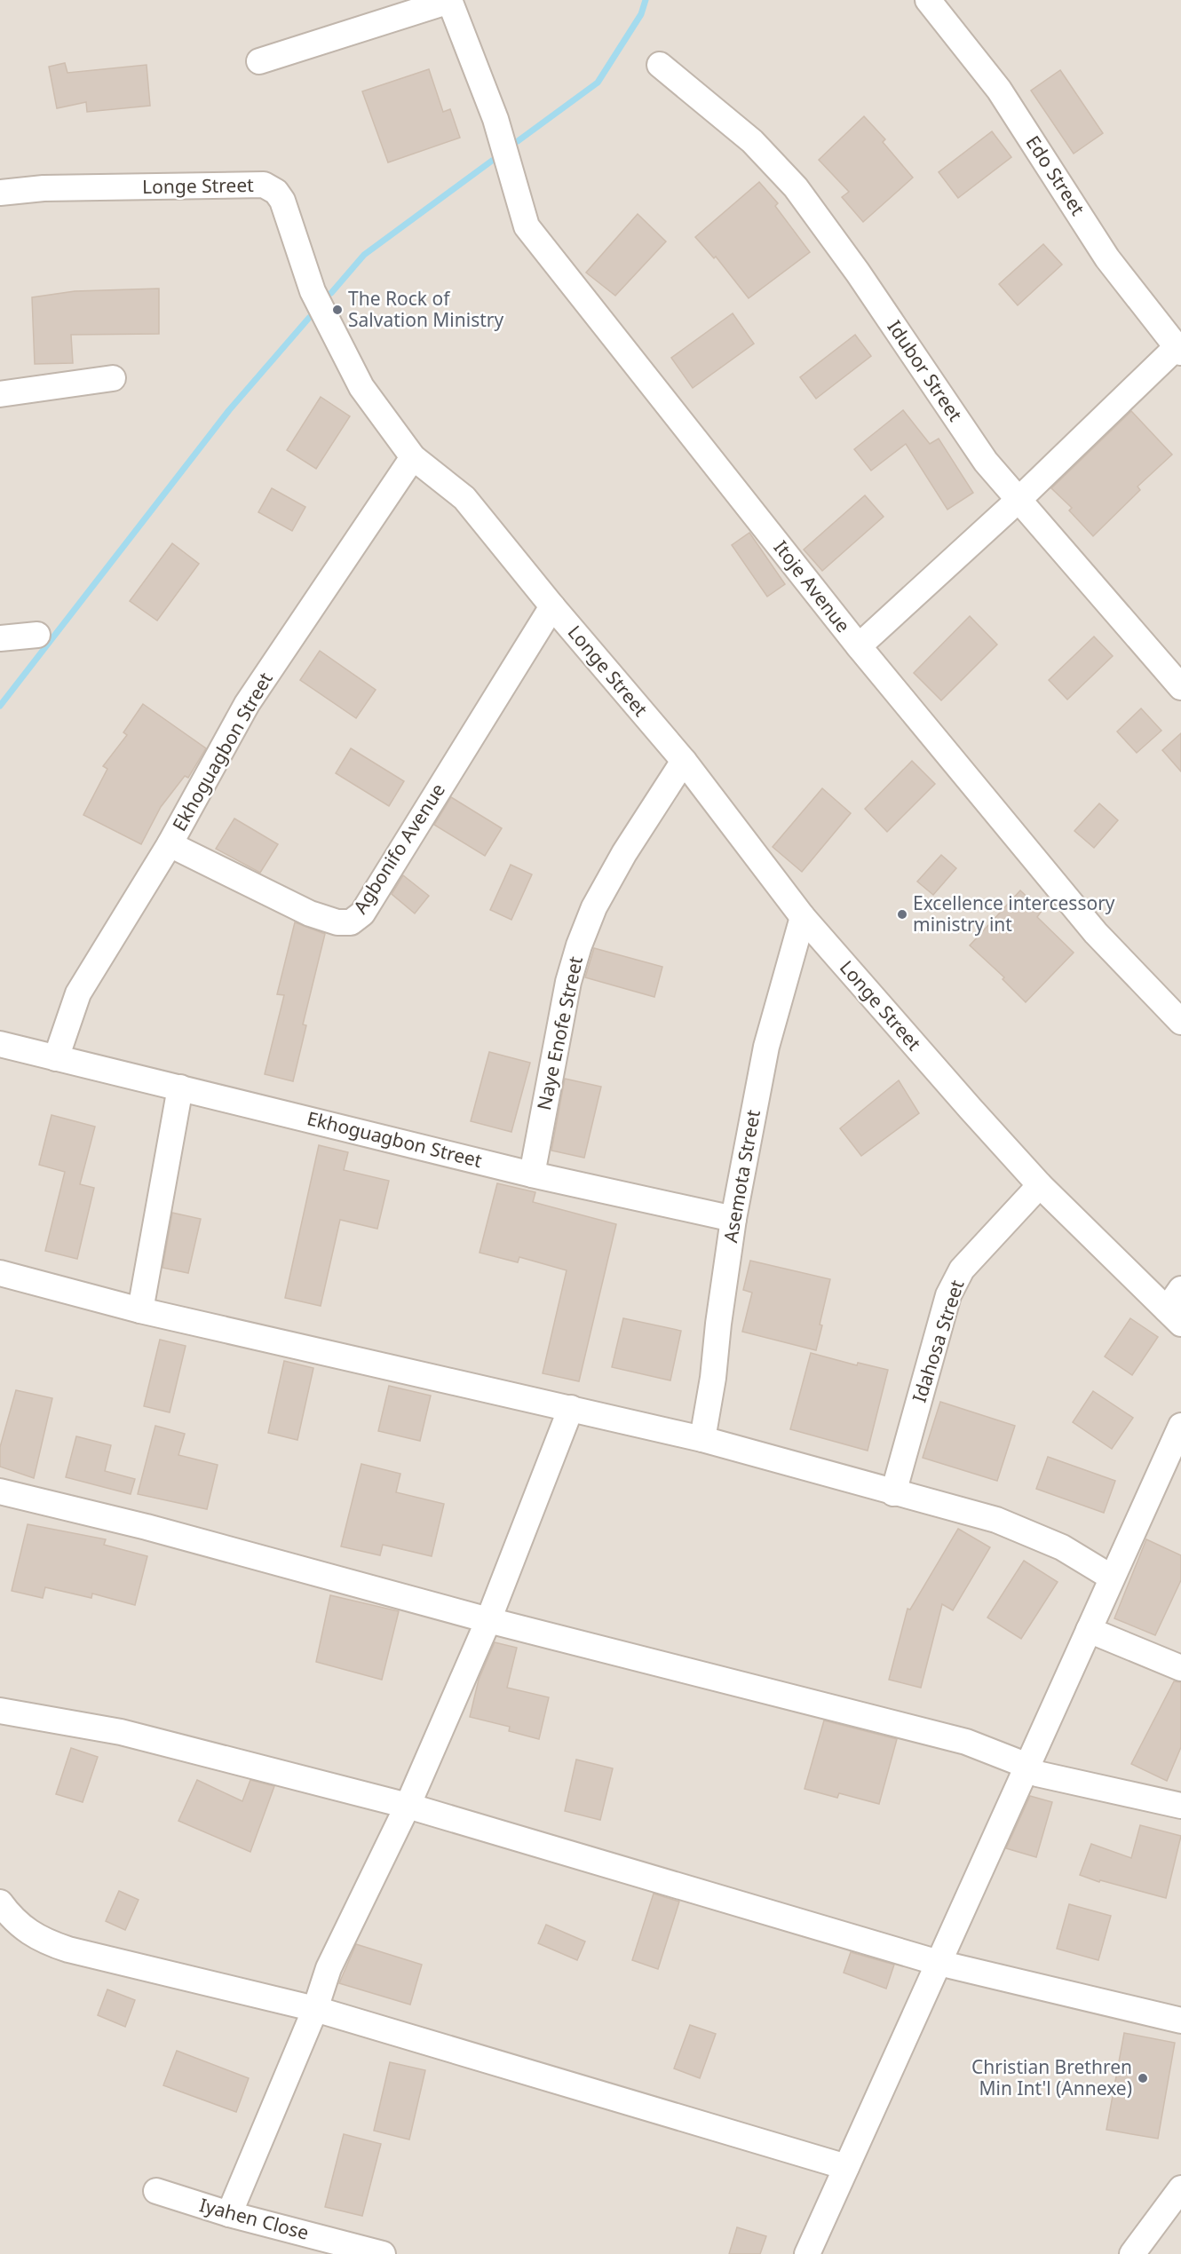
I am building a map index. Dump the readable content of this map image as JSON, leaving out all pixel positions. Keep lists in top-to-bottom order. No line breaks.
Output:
{"streets":{"street":["Edo Street","Longe Street","Idubor Street","Itoje Avenue","Ekhoguagbon Street","Agbonifo Avenue","Naye Enofe Street","Asemota Street","Idahosa Street","Iyahen Close"]},"crossings":[["Longe Street","Ekhoguagbon Street"],["Longe Street","Agbonifo Avenue"],["Longe Street","Naye Enofe Street"],["Longe Street","Asemota Street"],["Longe Street","Idahosa Street"],["Ekhoguagbon Street","Agbonifo Avenue"],["Ekhoguagbon Street","Naye Enofe Street"],["Ekhoguagbon Street","Asemota Street"]],"places":["The Rock of Salvation Ministry","Excellence intercessory ministry int","Christian Brethren Min Int'l (Annexe)"]}
